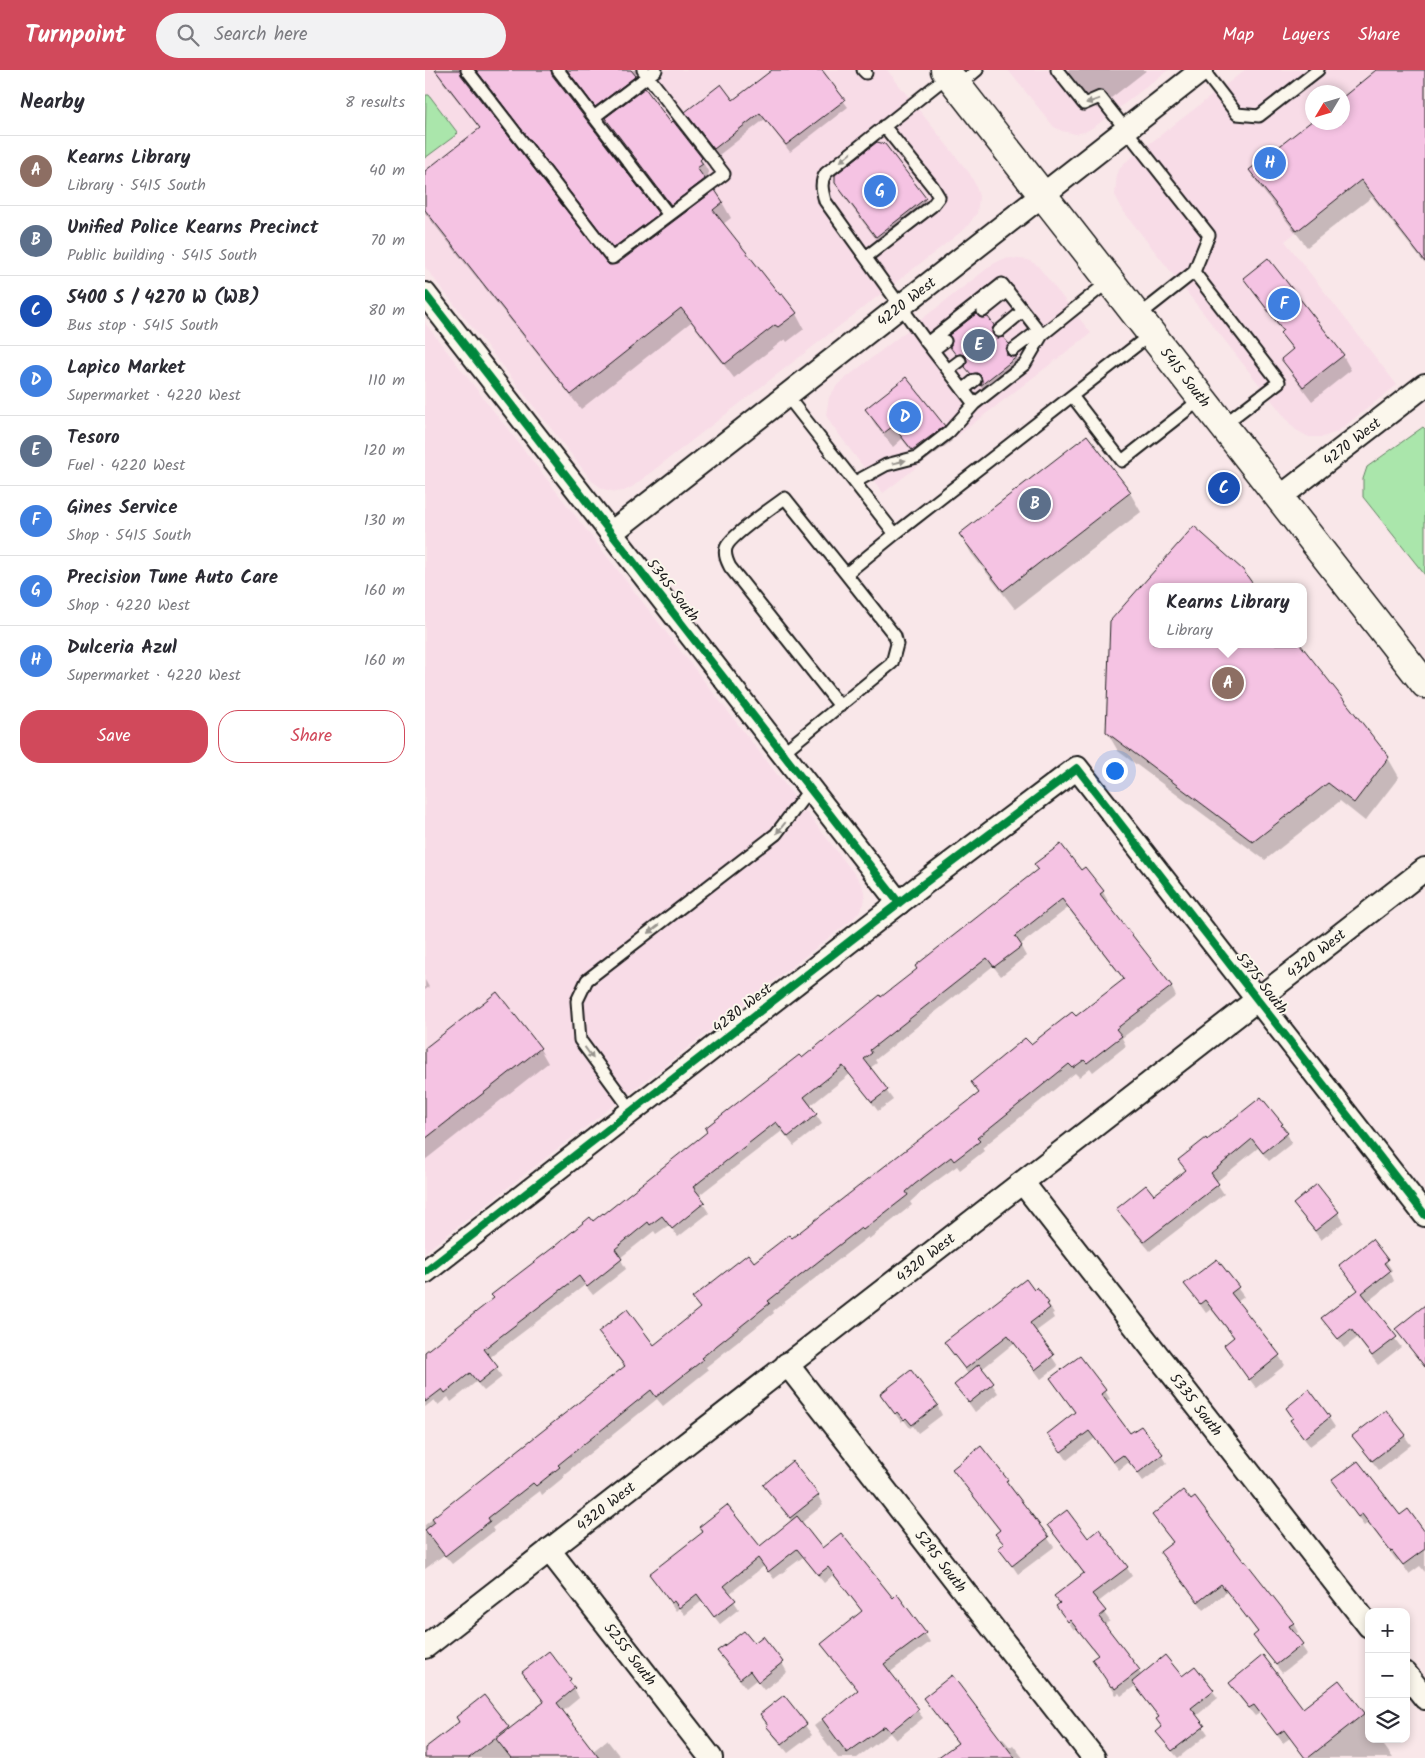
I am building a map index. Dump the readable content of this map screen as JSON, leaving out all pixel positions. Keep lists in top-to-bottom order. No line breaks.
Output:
{"streets":{"main road":["5415 South"],"street":["4220 West","4270 West","5345 South","4320 West","5375 South","4280 West","5335 South","5295 South","5255 South"]},"crossings":[["4220 West","5415 South"],["4220 West","5345 South"],["5415 South","4270 West"],["5345 South","4280 West"],["4320 West","5375 South"],["4320 West","5335 South"],["4320 West","5295 South"],["4320 West","5255 South"],["5375 South","4280 West"]],"north":"bottom left","page":{"header":"Turnpoint","search":"Search here","nav":["Map","Layers","Share"],"heading":["Nearby","8 results"],"list":[{"mark":"A","name":"Kearns Library","note":"Library · 5415 South","value":"40 m"},{"mark":"B","name":"Unified Police Kearns Precinct","note":"Public building · 5415 South","value":"70 m"},{"mark":"C","name":"5400 S / 4270 W (WB)","note":"Bus stop · 5415 South","value":"80 m"},{"mark":"D","name":"Lapico Market","note":"Supermarket · 4220 West","value":"110 m"},{"mark":"E","name":"Tesoro","note":"Fuel · 4220 West","value":"120 m"},{"mark":"F","name":"Gines Service","note":"Shop · 5415 South","value":"130 m"},{"mark":"G","name":"Precision Tune Auto Care","note":"Shop · 4220 West","value":"160 m"},{"mark":"H","name":"Dulceria Azul","note":"Supermarket · 4220 West","value":"160 m"}],"pins":["H","G","F","E","D","C","B","A"],"popup":["Kearns Library","Library"],"buttons":["Save","Share"],"map_buttons":["+","−"]}}
